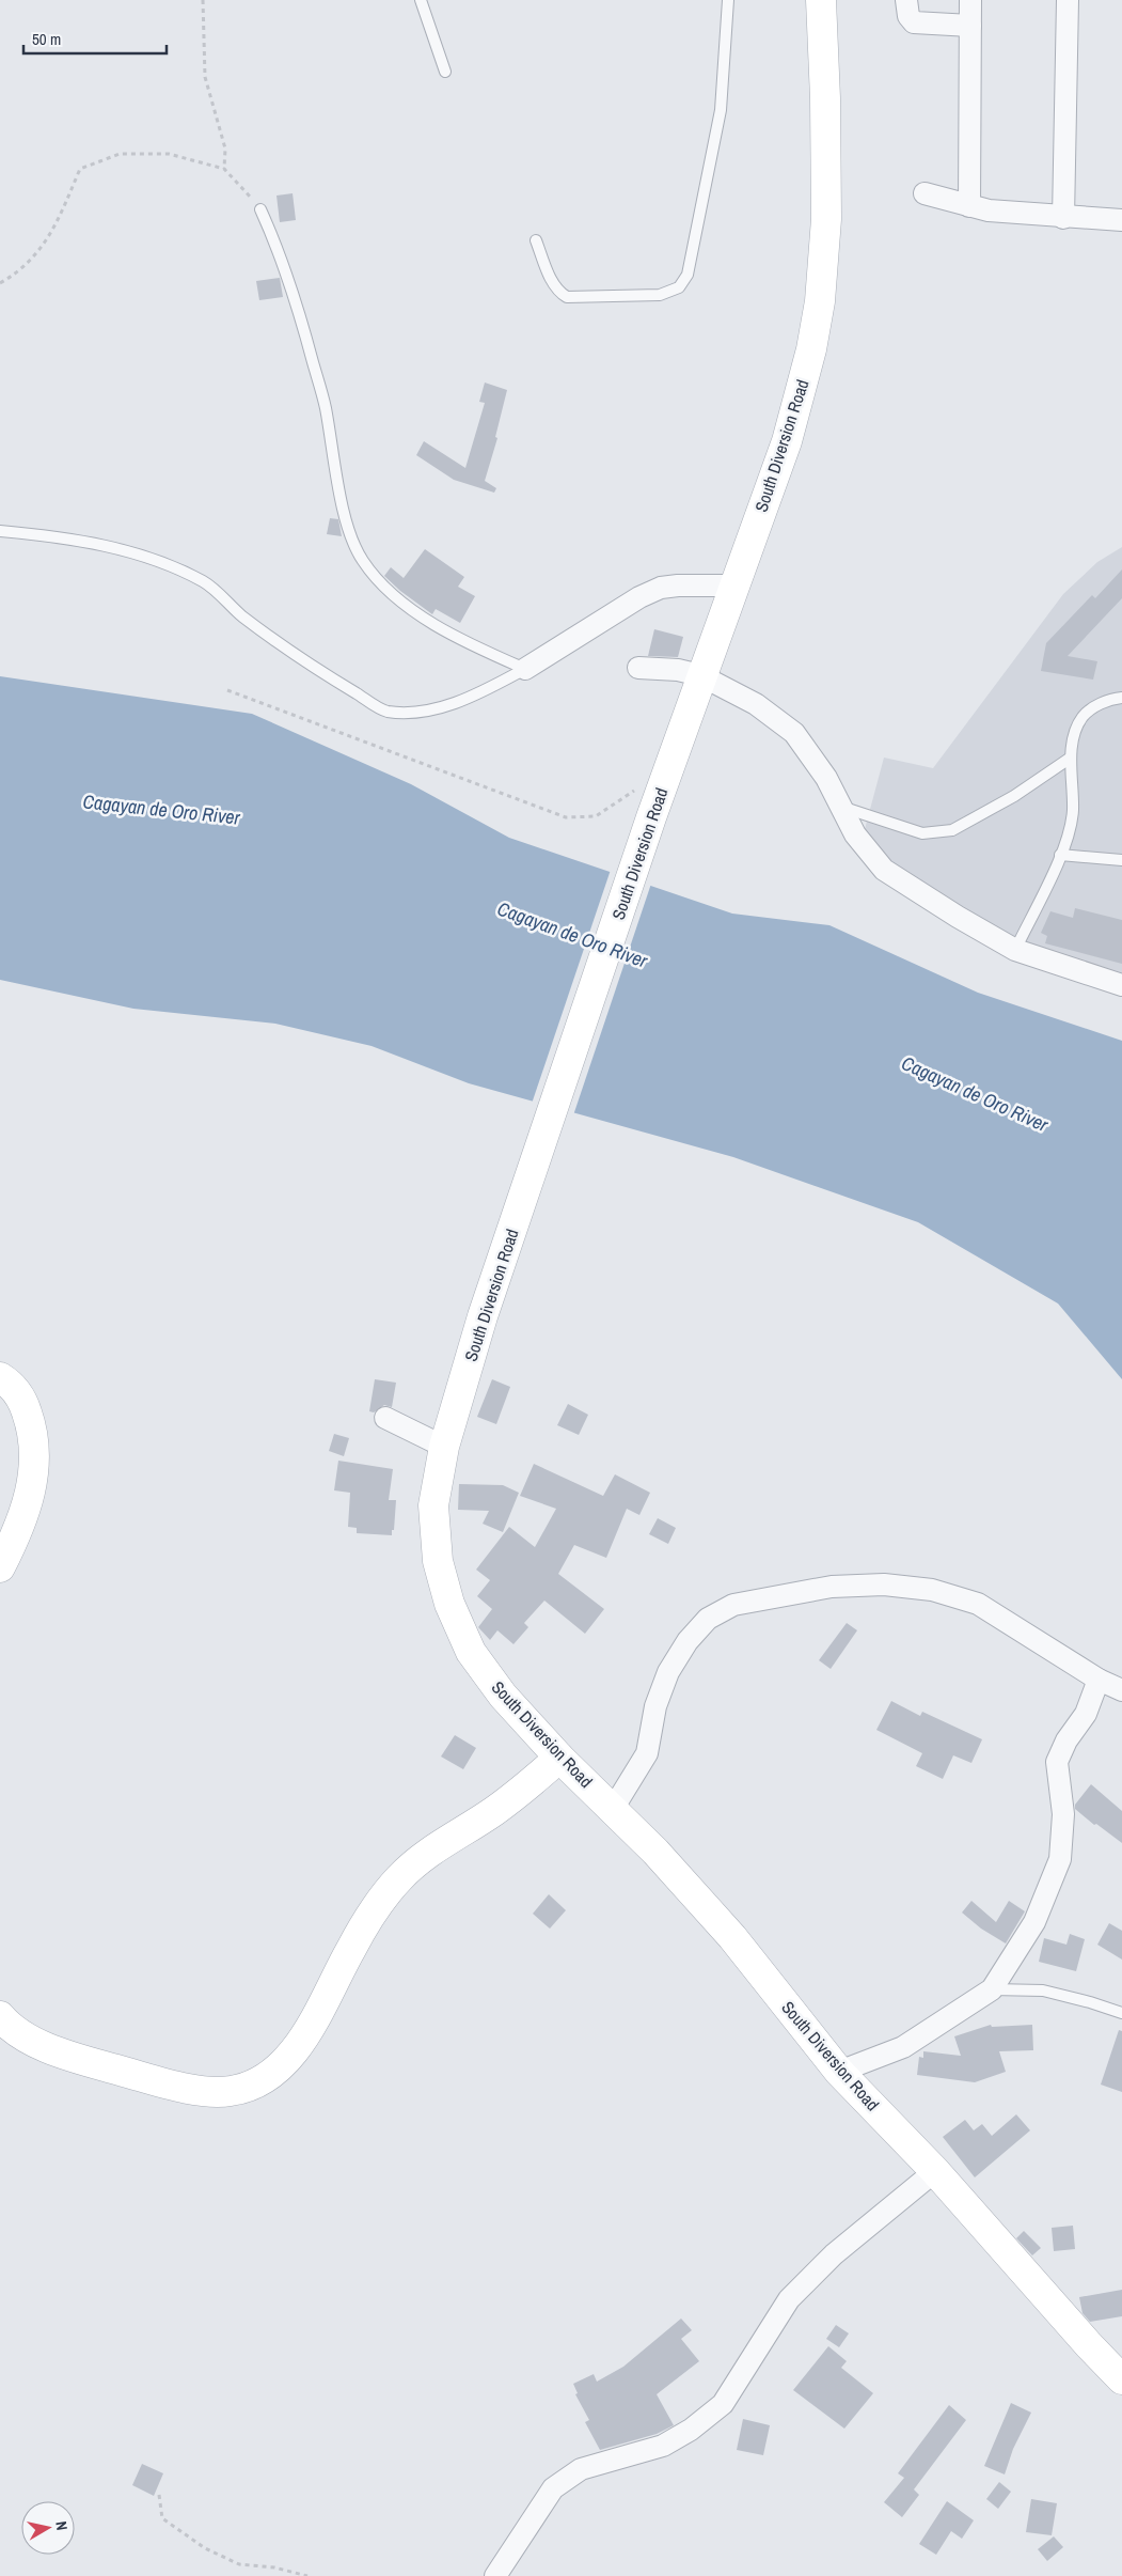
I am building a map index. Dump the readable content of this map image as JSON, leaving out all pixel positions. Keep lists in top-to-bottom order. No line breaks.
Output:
{"streets":{"main road":["South Diversion Road"]},"water":["Cagayan de Oro River"],"scale_bar":"50 m","north":"right"}
